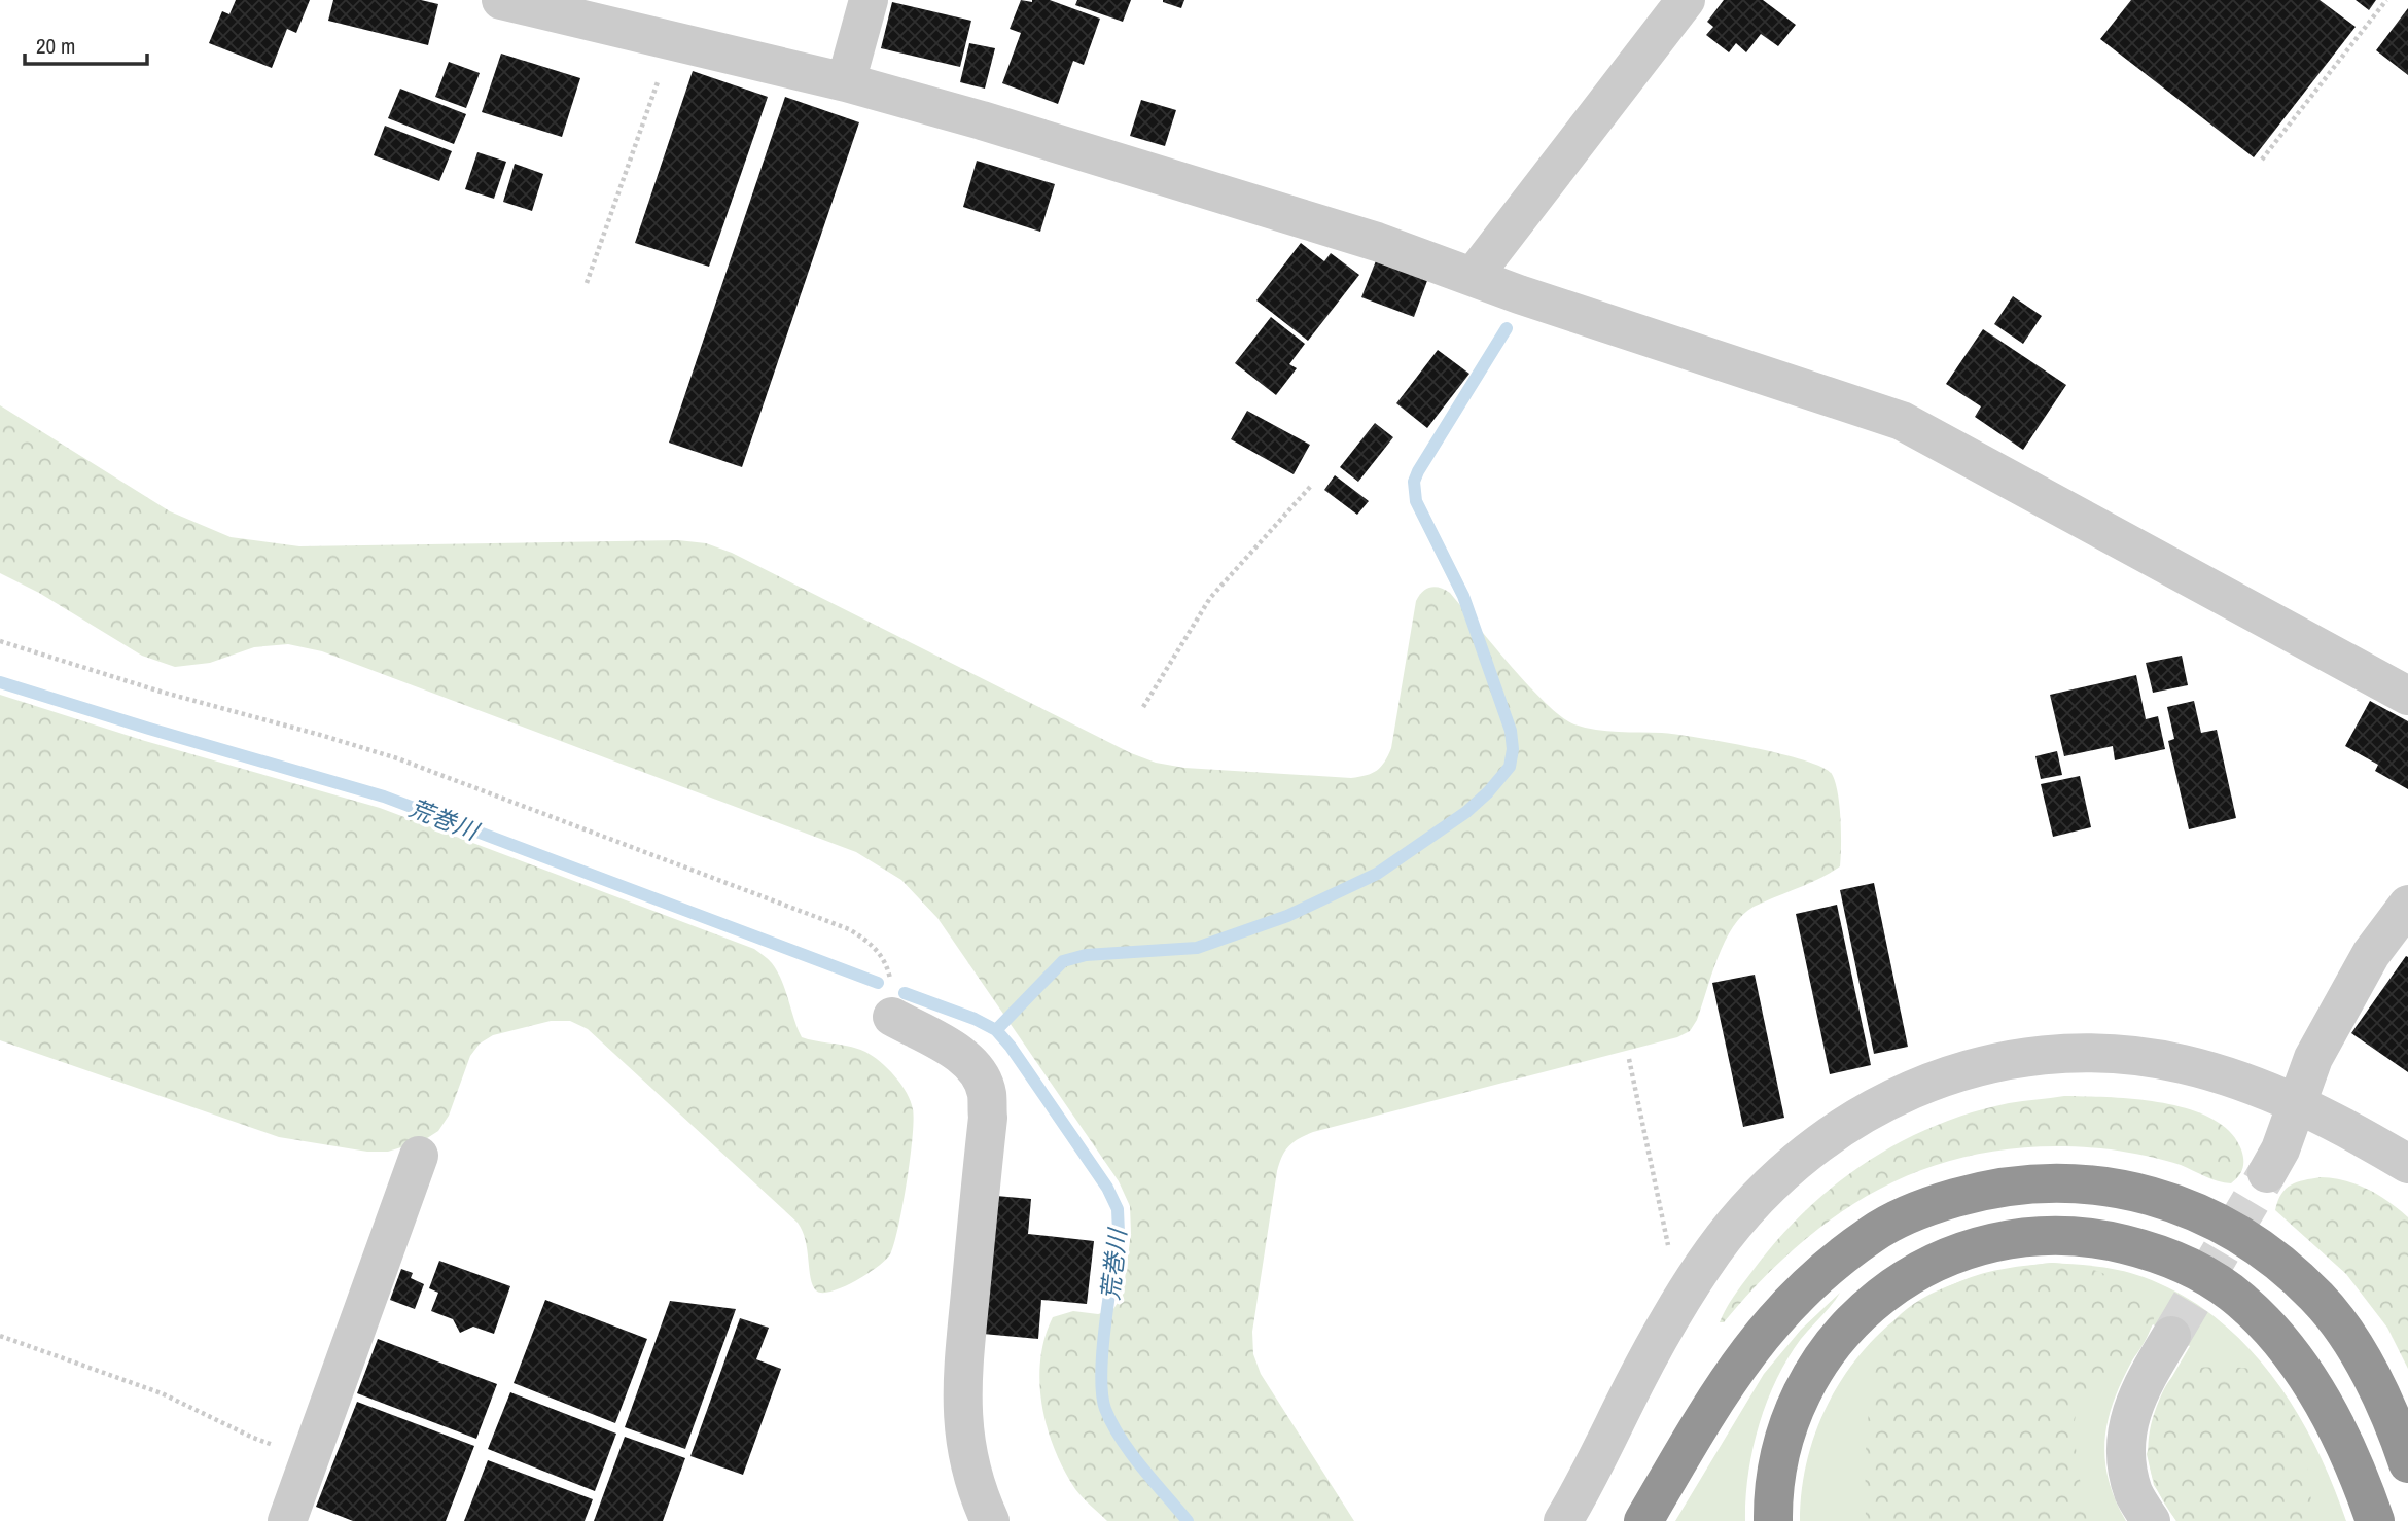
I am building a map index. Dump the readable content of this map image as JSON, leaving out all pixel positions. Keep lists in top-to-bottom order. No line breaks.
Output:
{"water":["荒巻川"],"scale_bar":"20 m"}
